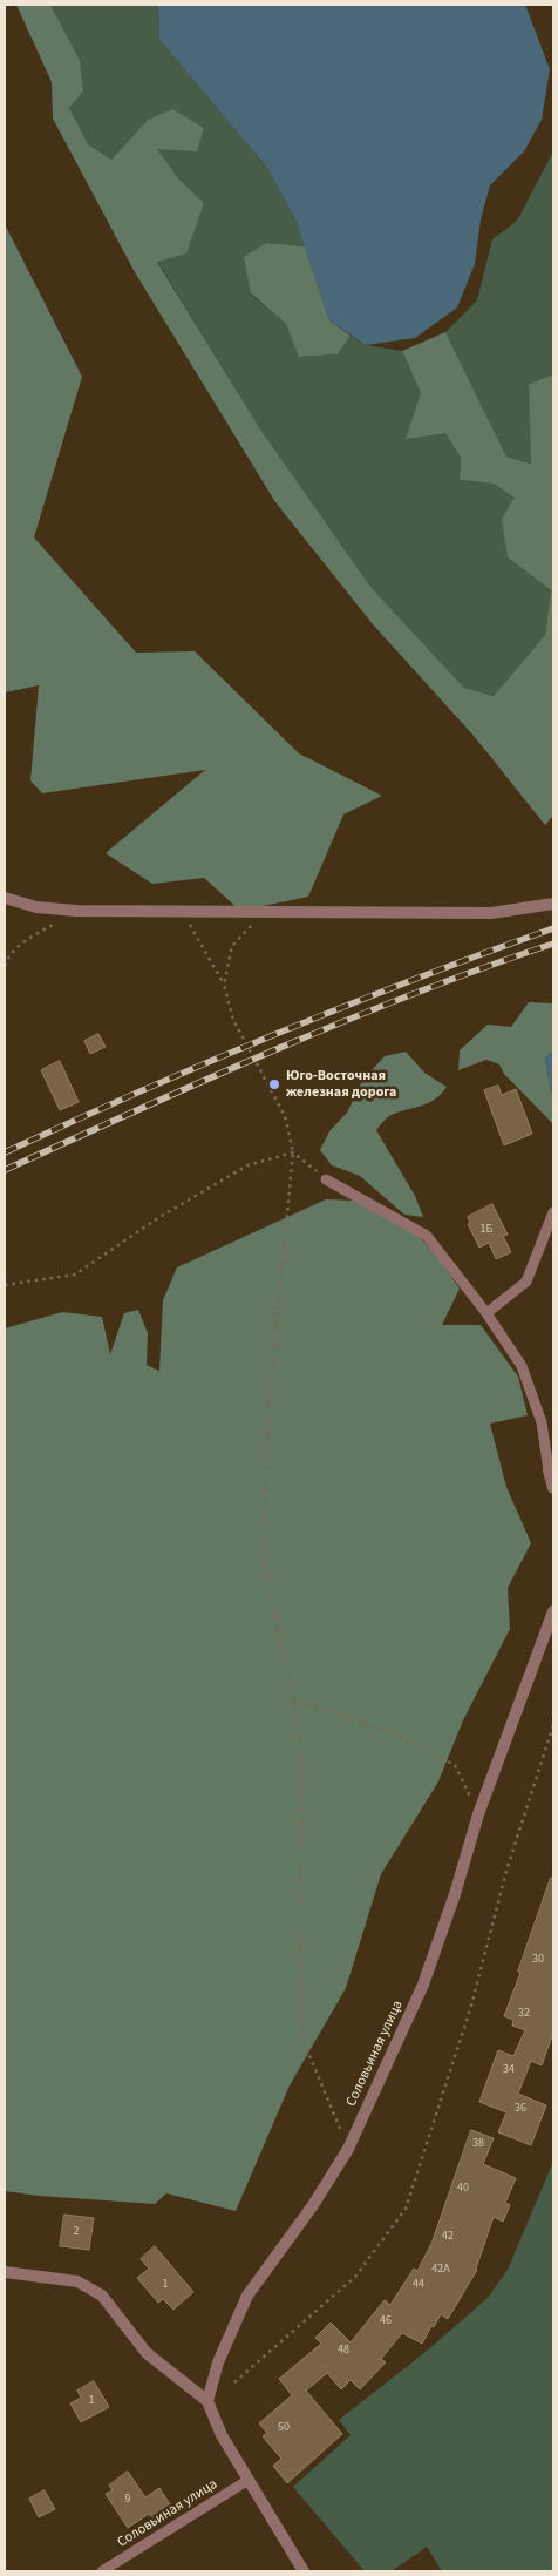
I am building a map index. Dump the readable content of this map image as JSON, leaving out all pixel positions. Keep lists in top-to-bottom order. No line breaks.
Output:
{"streets":{"street":["Соловьиная улица"]},"places":["Юго-Восточная железная дорога"],"house_numbers":["1Б","30","32","34","36","38","40","2","42","42А","1","44","46","48","1","50","9"]}
